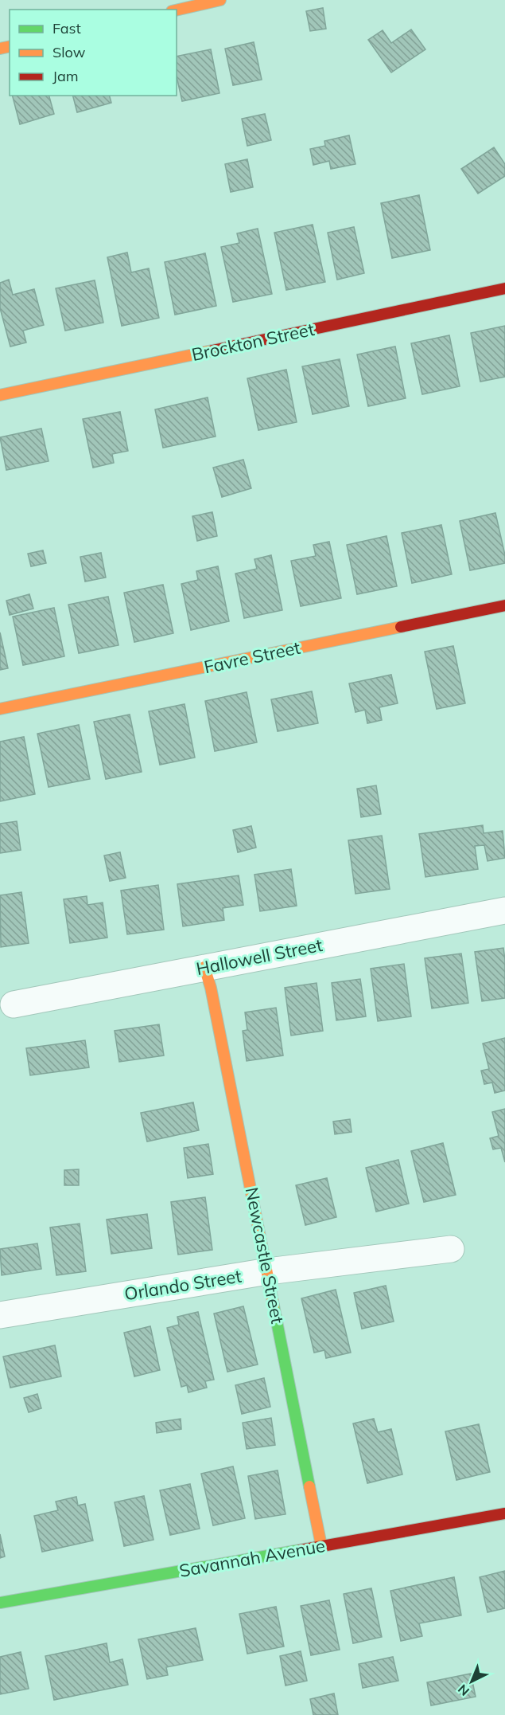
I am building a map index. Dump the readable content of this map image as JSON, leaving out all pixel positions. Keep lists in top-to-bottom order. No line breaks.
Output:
{"streets":{"street":["Brockton Street","Favre Street","Hallowell Street","Newcastle Street","Orlando Street","Savannah Avenue"]},"crossings":[["Hallowell Street","Newcastle Street"],["Newcastle Street","Orlando Street"],["Newcastle Street","Savannah Avenue"]],"legend":["Fast","Slow","Jam"],"north":"bottom left"}
